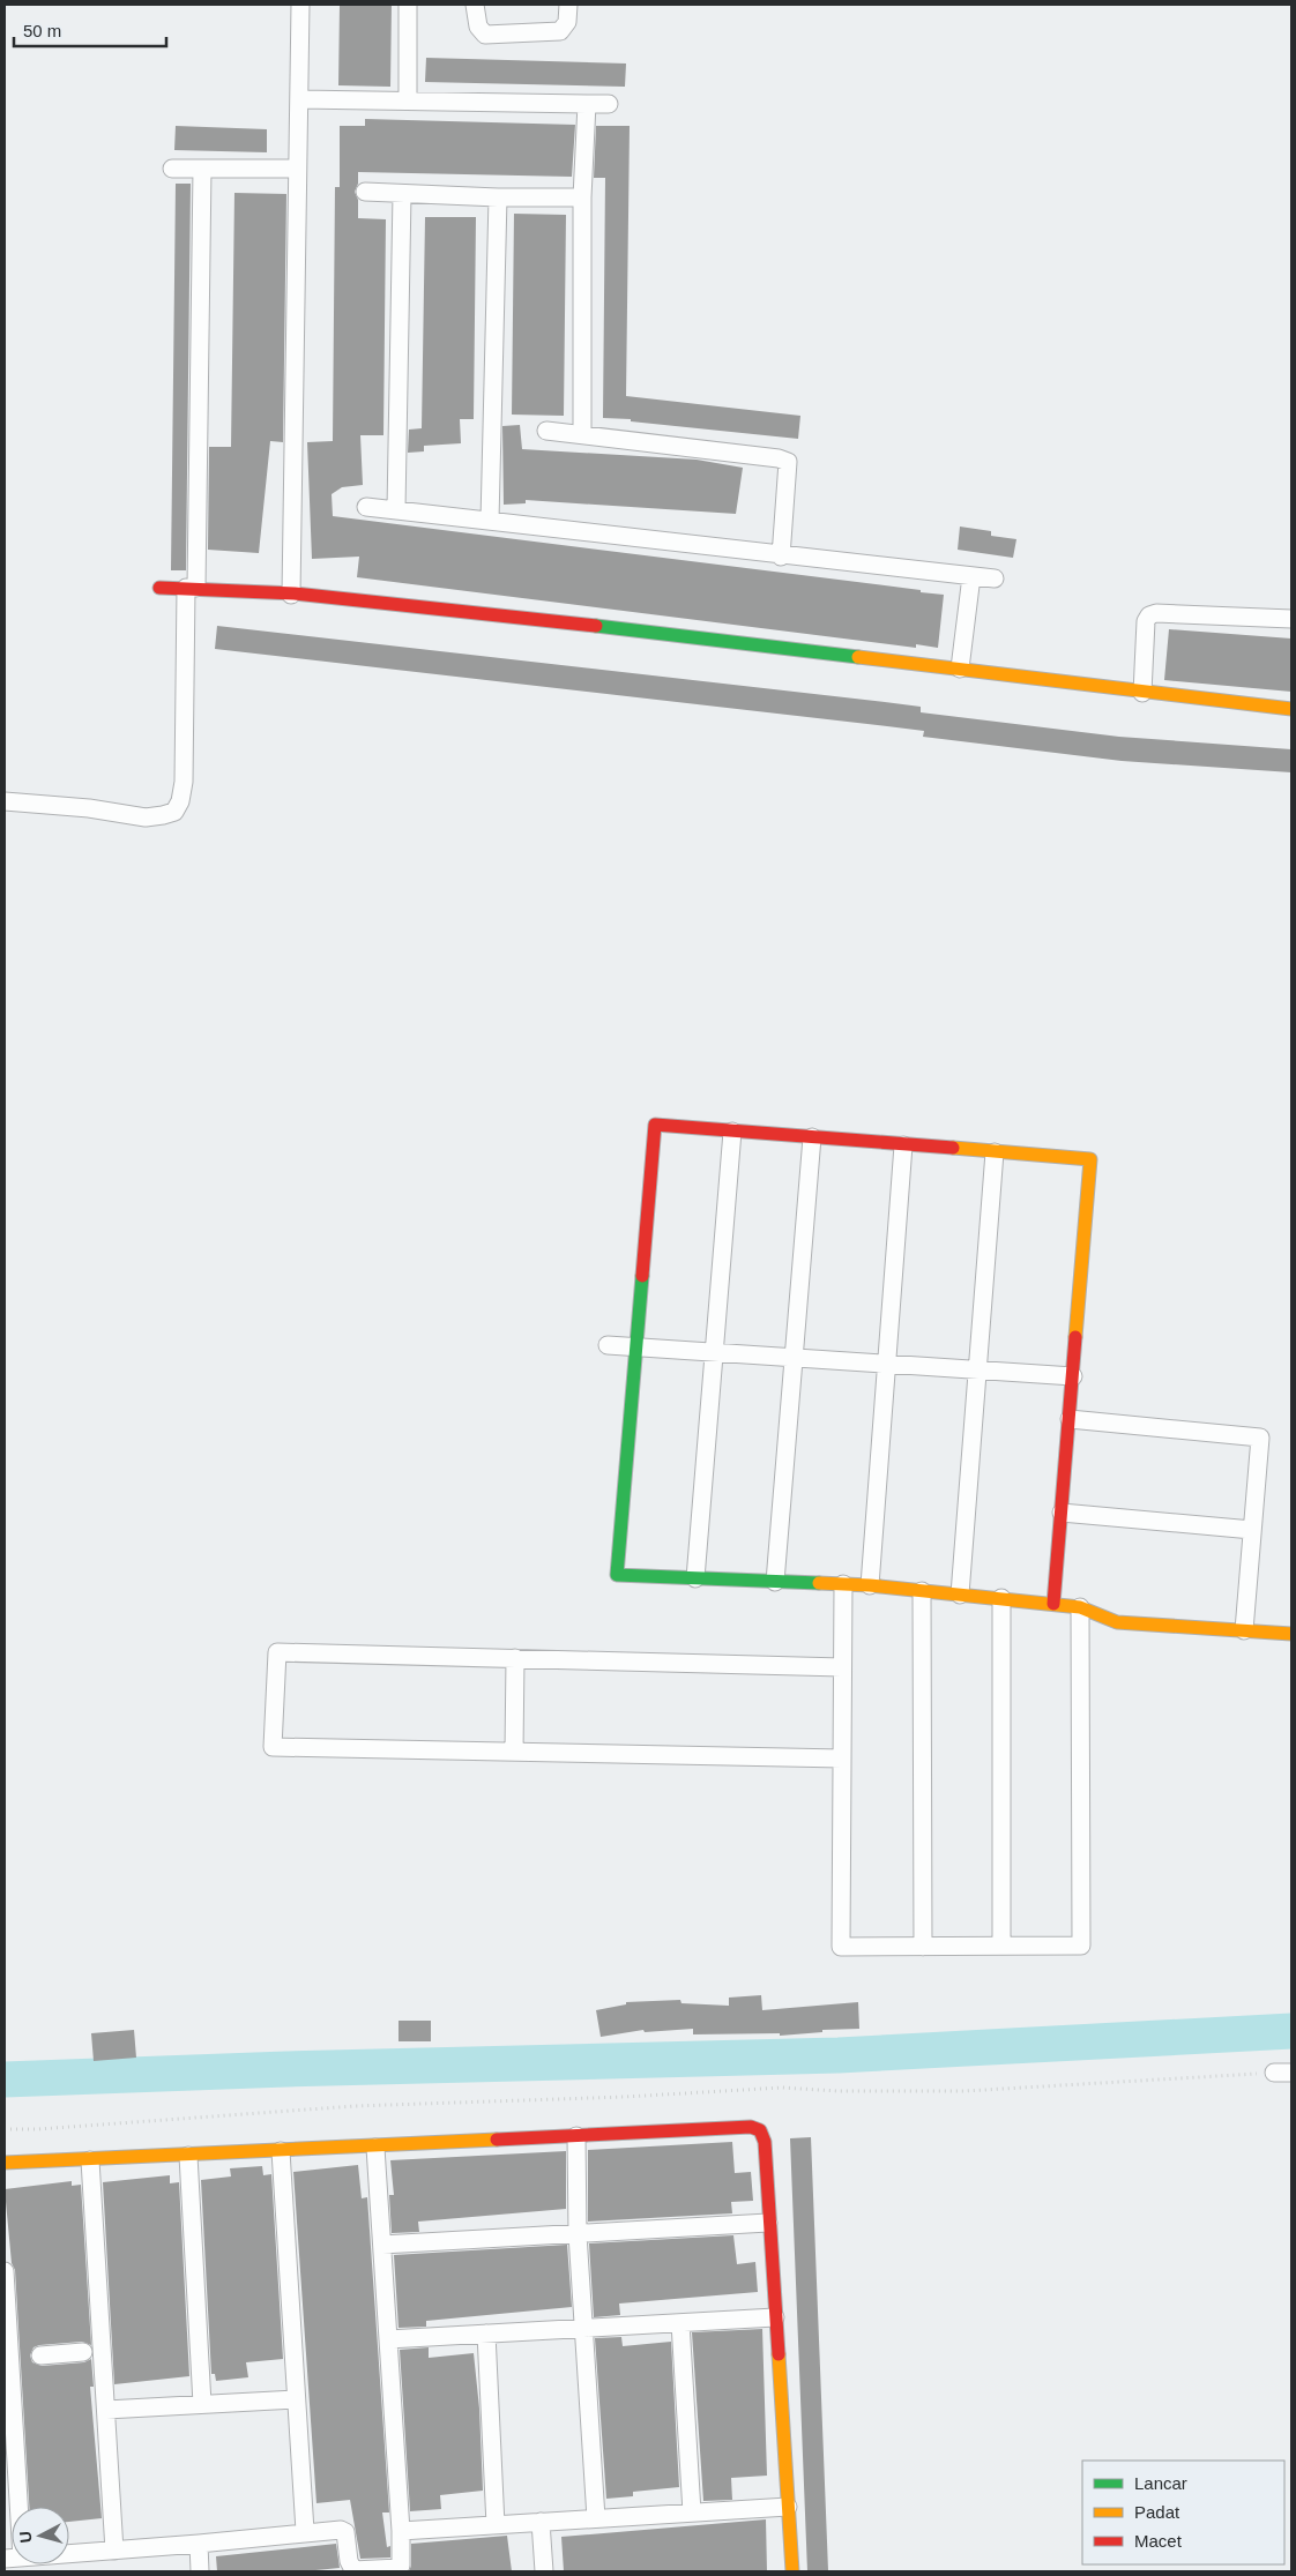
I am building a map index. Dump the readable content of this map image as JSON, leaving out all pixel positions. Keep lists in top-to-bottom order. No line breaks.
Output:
{"legend":["Lancar","Padat","Macet"],"scale_bar":"50 m","north":"left"}
